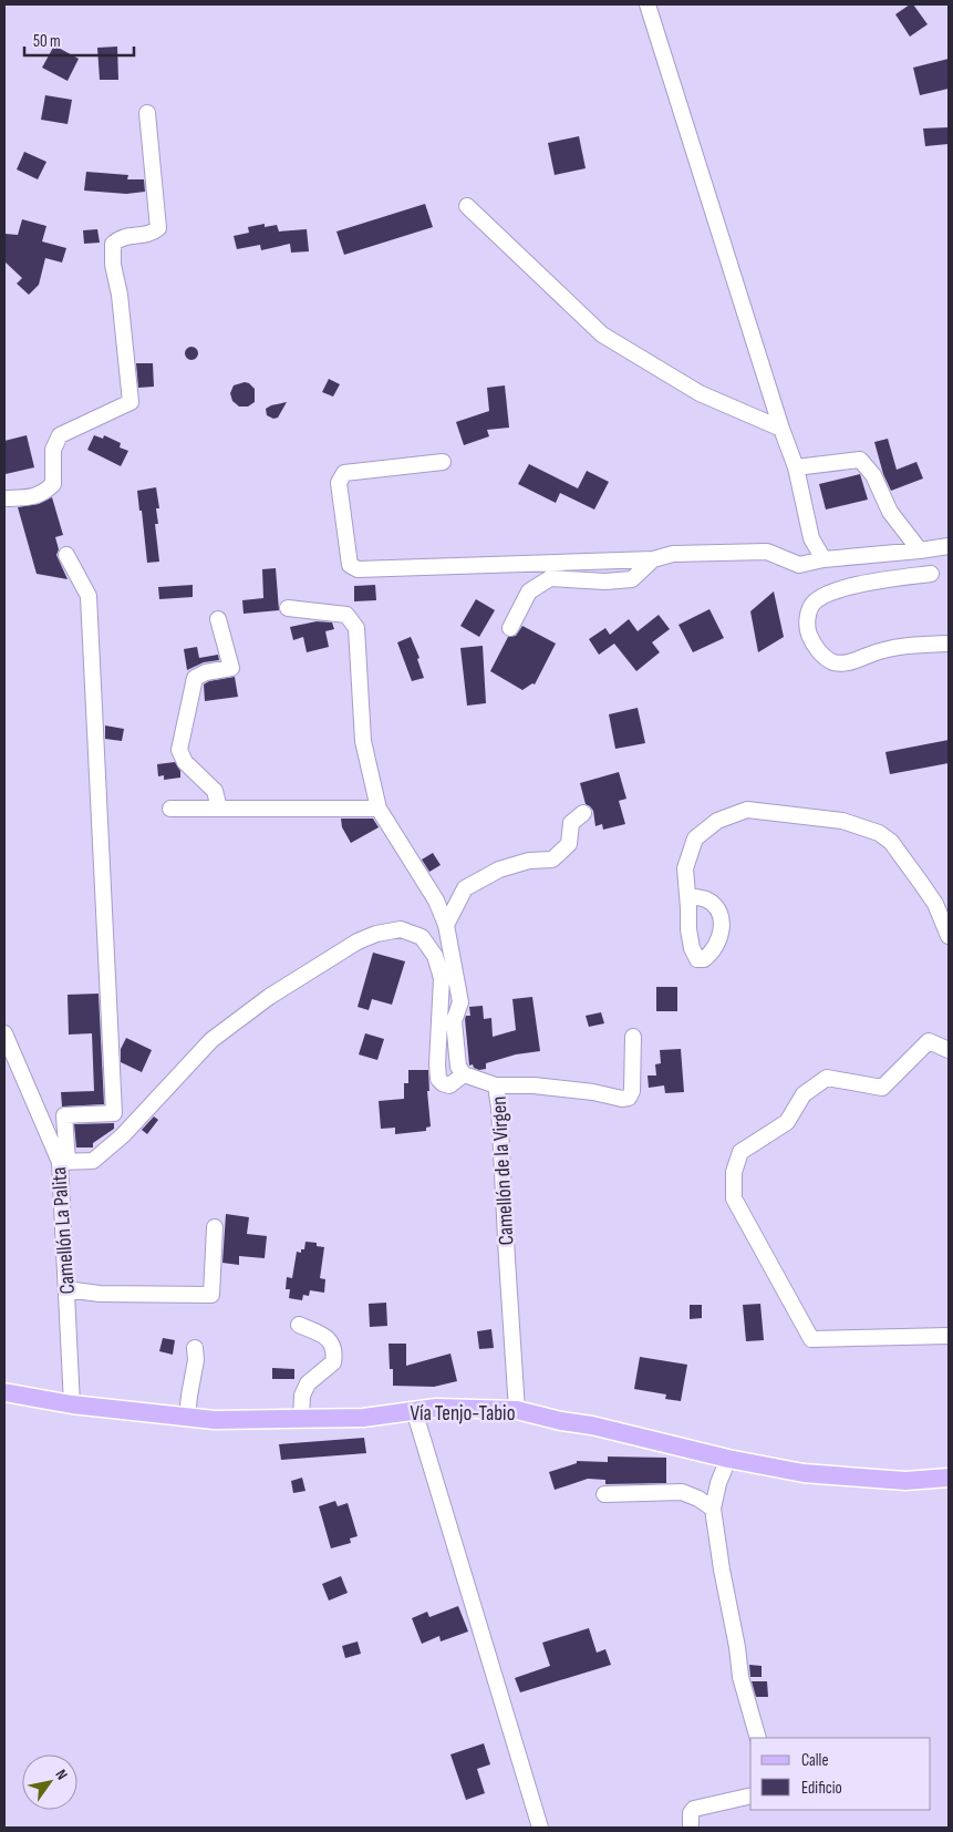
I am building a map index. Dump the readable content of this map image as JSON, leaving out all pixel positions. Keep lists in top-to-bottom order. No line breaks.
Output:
{"streets":{"main road":["Vía Tenjo-Tabio"],"street":["Camellón de la Virgen","Camellón La Palita"]},"crossings":[["Camellón de la Virgen","Vía Tenjo-Tabio"],["Camellón La Palita","Vía Tenjo-Tabio"]],"legend":["Calle","Edificio"],"scale_bar":"50 m","north":"top right"}
